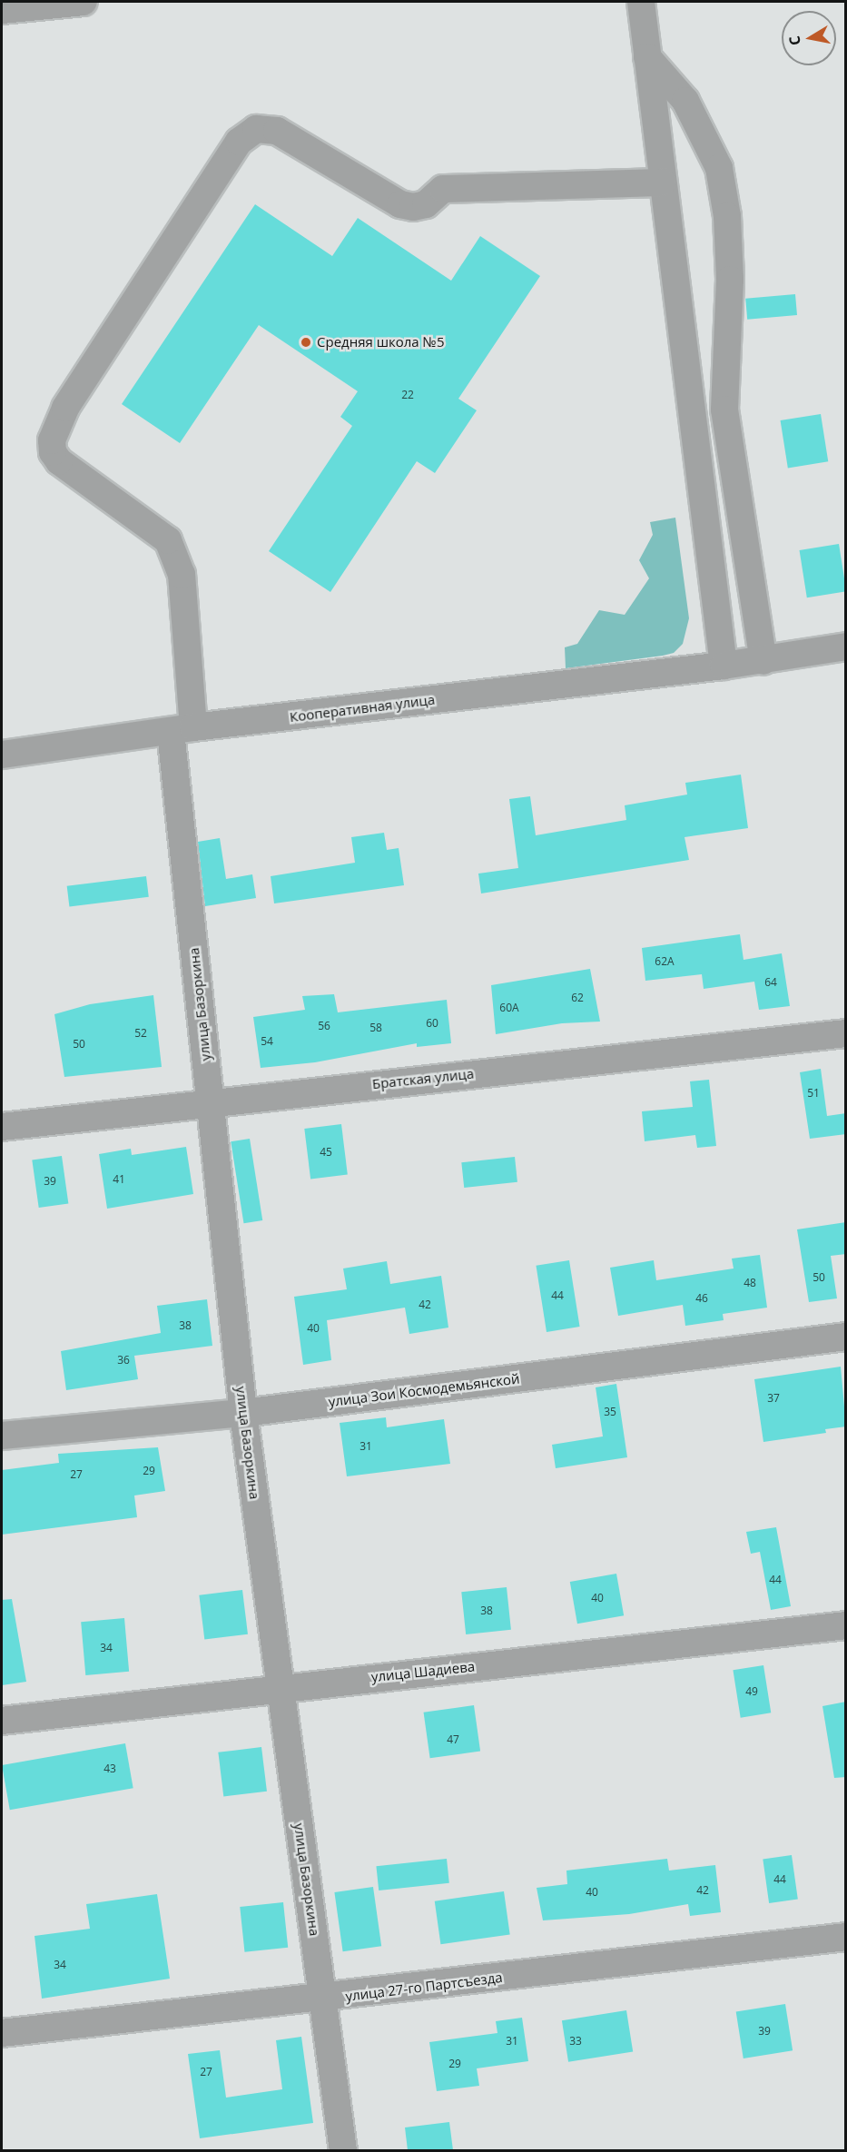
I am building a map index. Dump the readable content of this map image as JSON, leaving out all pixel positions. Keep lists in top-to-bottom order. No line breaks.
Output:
{"streets":{"street":["Кооперативная улица","улица Базоркина","Братская улица","улица Зои Космодемьянской","улица Шадиева","улица 27-го Партсъезда"]},"crossings":[["Кооперативная улица","улица Базоркина"],["улица Базоркина","Братская улица"],["улица Базоркина","улица Зои Космодемьянской"],["улица Базоркина","улица Шадиева"],["улица Базоркина","улица 27-го Партсъезда"]],"places":["Средняя школа №5"],"house_numbers":["22","62А","64","62","60А","60","56","58","52","54","50","51","45","41","39","50","48","44","46","42","38","40","36","37","35","31","29","27","44","40","38","34","49","47","43","44","42","40","34","39","31","33","29","27"],"north":"left"}
